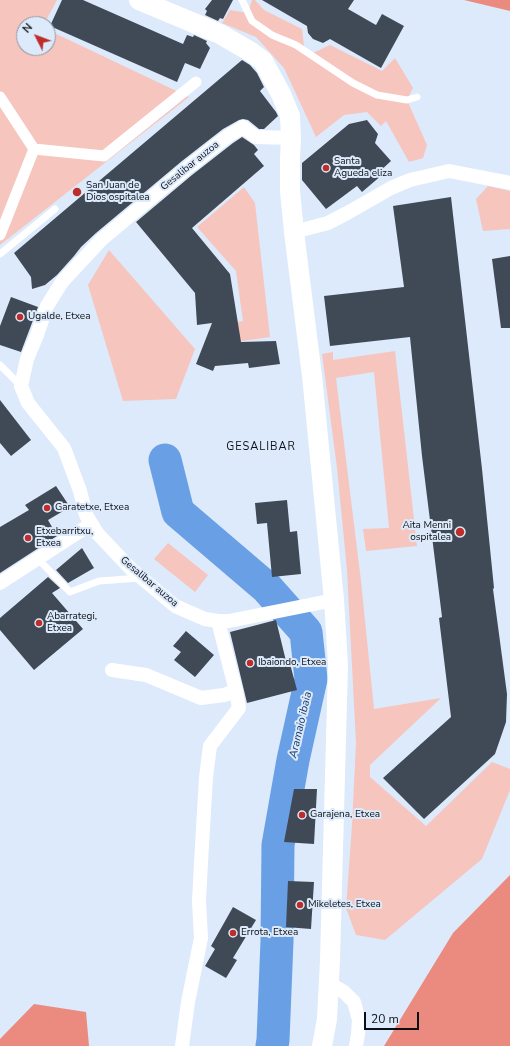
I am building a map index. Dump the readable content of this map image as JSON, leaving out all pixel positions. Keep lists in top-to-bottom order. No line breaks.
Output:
{"streets":{"street":["Gesalibar auzoa"]},"districts":["GESALIBAR"],"water":["Aramaio ibaia"],"places":["Santa Agueda eliza","San Juan de Dios ospitalea","Ugalde, Etxea","Garatetxe, Etxea","Aita Menni ospitalea","Etxebarritxu, Etxea","Abarrategi, Etxea","Ibaiondo, Etxea","Garajena, Etxea","Mikeletes, Etxea","Errota, Etxea"],"scale_bar":"20 m","north":"top left"}
